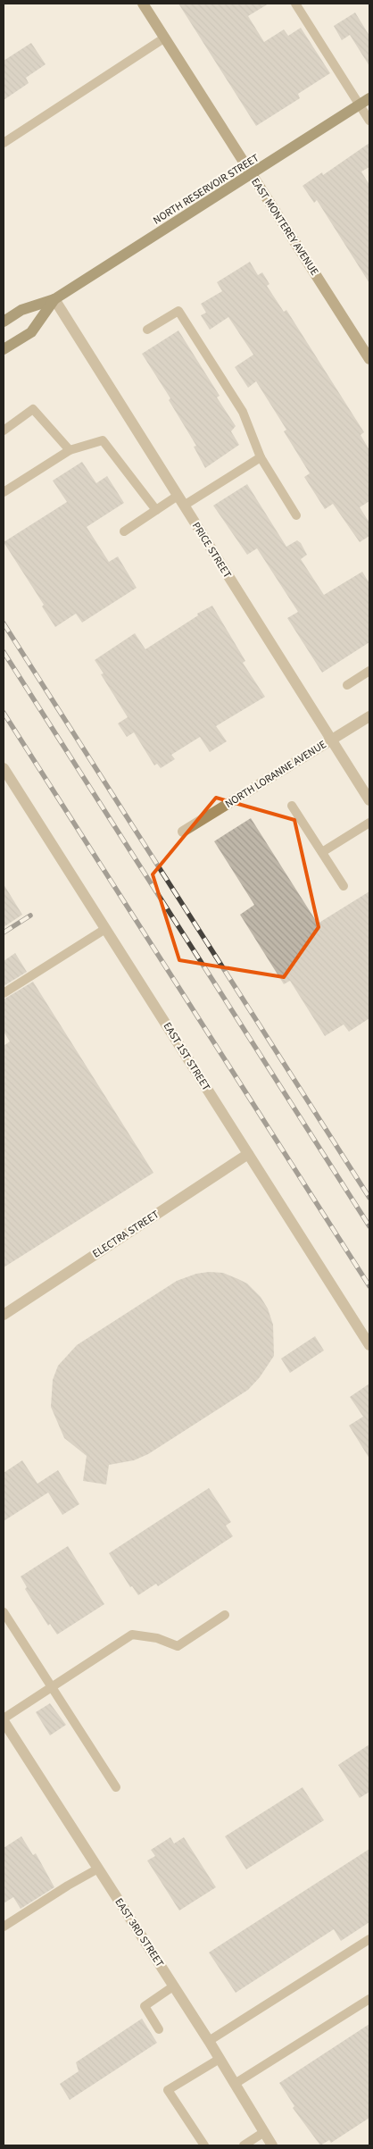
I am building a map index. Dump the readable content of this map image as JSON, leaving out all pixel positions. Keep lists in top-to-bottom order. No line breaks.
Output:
{"streets":{"main road":["NORTH RESERVOIR STREET"],"street":["EAST MONTEREY AVENUE","PRICE STREET","NORTH LORANNE AVENUE","EAST 1ST STREET","ELECTRA STREET","EAST 3RD STREET"]},"crossings":[["NORTH RESERVOIR STREET","EAST MONTEREY AVENUE"],["NORTH RESERVOIR STREET","PRICE STREET"],["PRICE STREET","NORTH LORANNE AVENUE"],["EAST 1ST STREET","ELECTRA STREET"]]}
